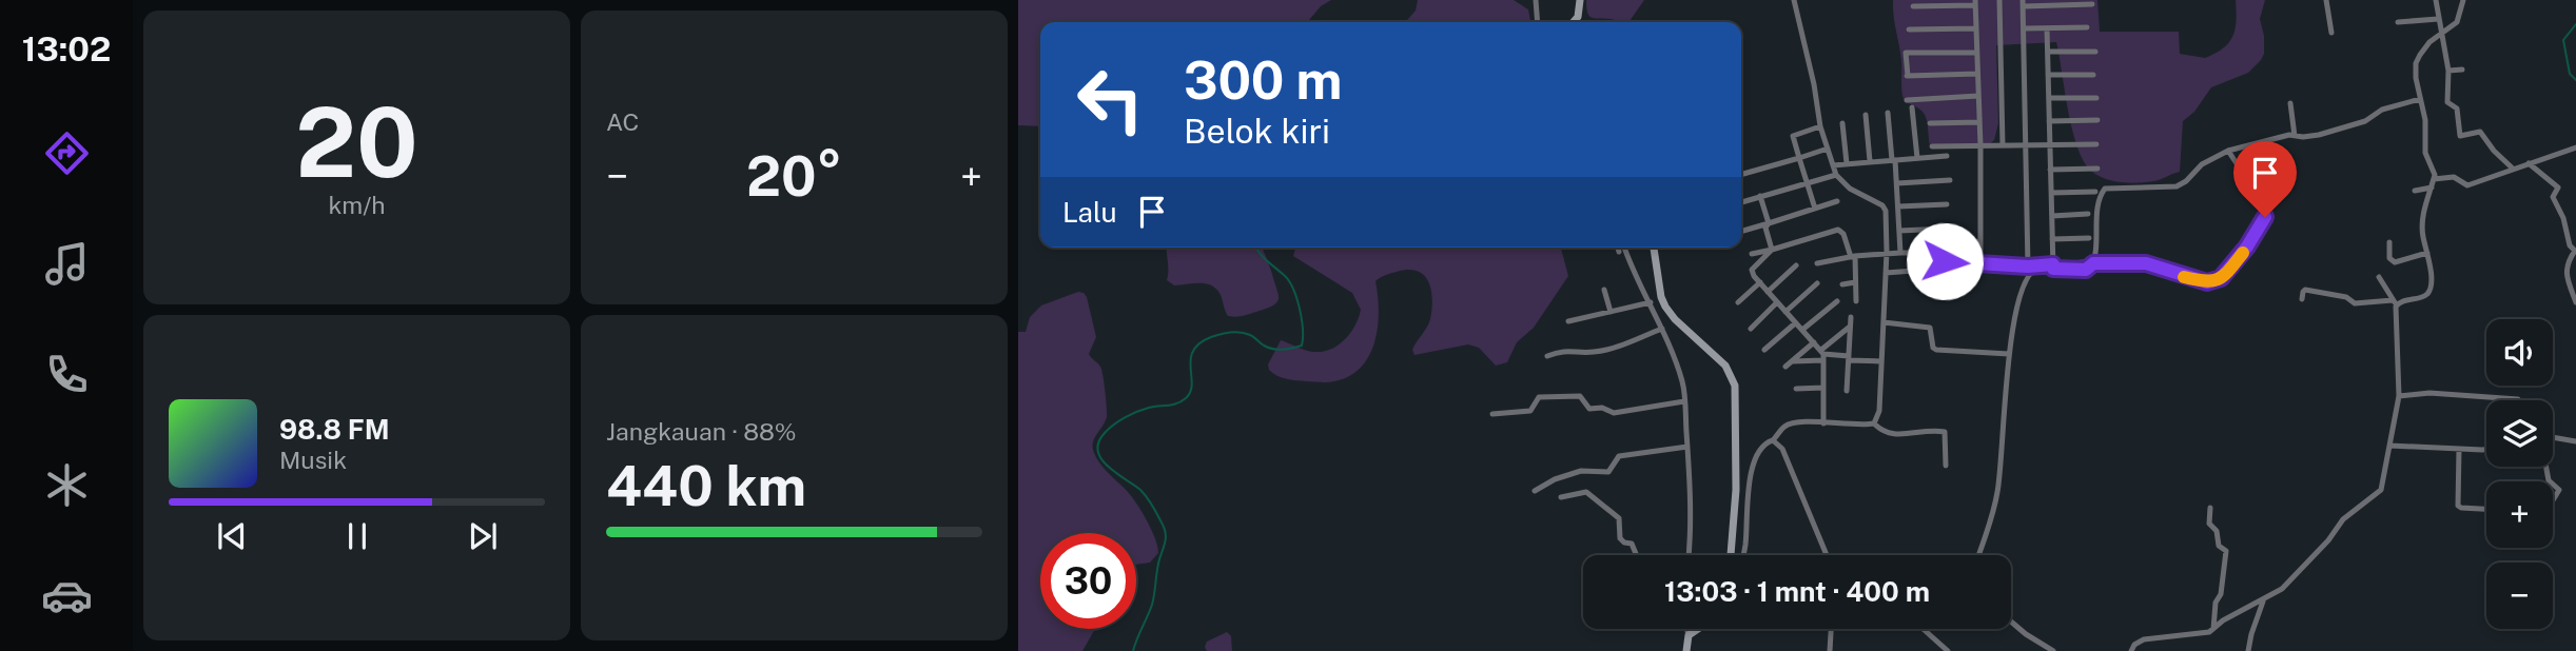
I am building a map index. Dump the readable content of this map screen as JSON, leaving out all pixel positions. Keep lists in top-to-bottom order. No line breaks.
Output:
{"page":{"tabs":"13:02","tile":[["20","km/h"],"AC",["Jangkauan · 88%","440 km"]],"turn":["300 m","Belok kiri"],"heat":["−","20°","+"],"then":"Lalu","map_buttons":["+","−"],"song":["98.8 FM","Musik"],"limit":"30","trip":"13:03 · 1 mnt · 400 m"}}
